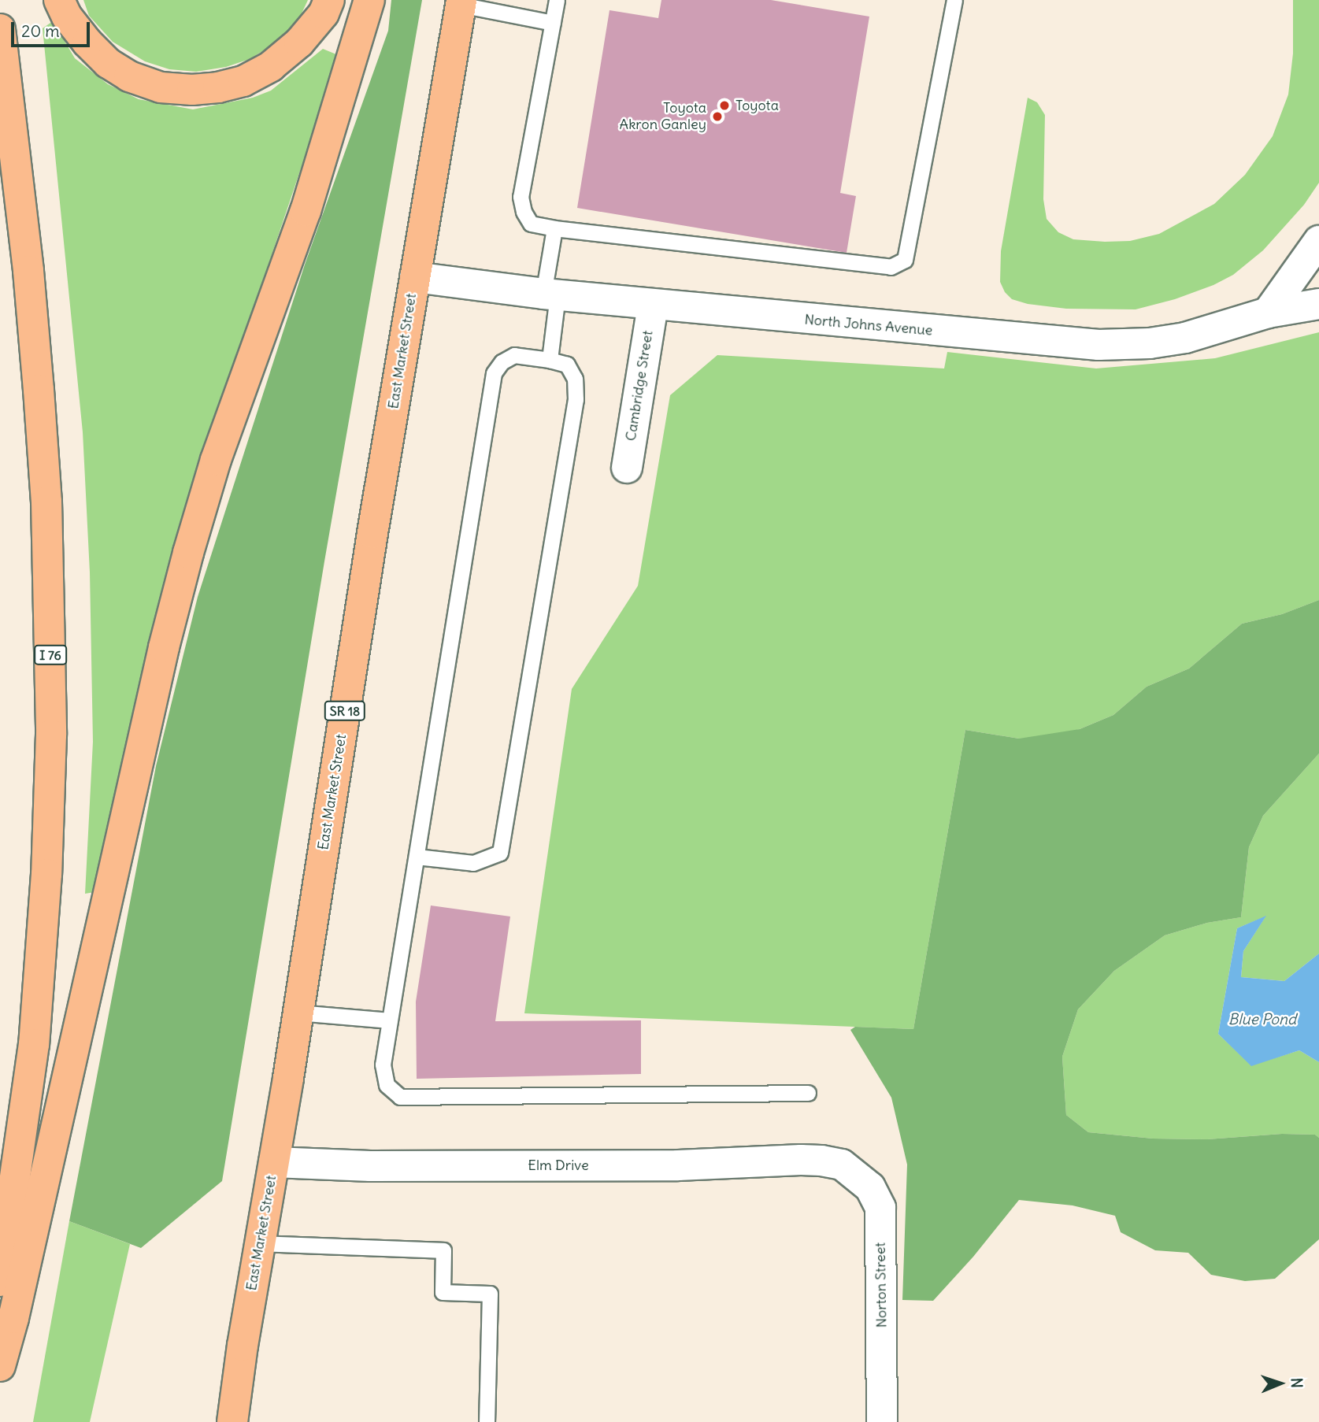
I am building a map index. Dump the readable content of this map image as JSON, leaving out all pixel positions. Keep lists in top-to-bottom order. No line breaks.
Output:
{"streets":{"main road":["East Market Street","I 76","SR 18"],"street":["North Johns Avenue","Cambridge Street","Elm Drive","Norton Street"]},"crossings":[["North Johns Avenue","East Market Street"],["North Johns Avenue","Cambridge Street"],["East Market Street","Elm Drive"],["Elm Drive","Norton Street"]],"water":["Blue Pond"],"places":["Toyota","Toyota Akron Ganley"],"scale_bar":"20 m","north":"right"}
